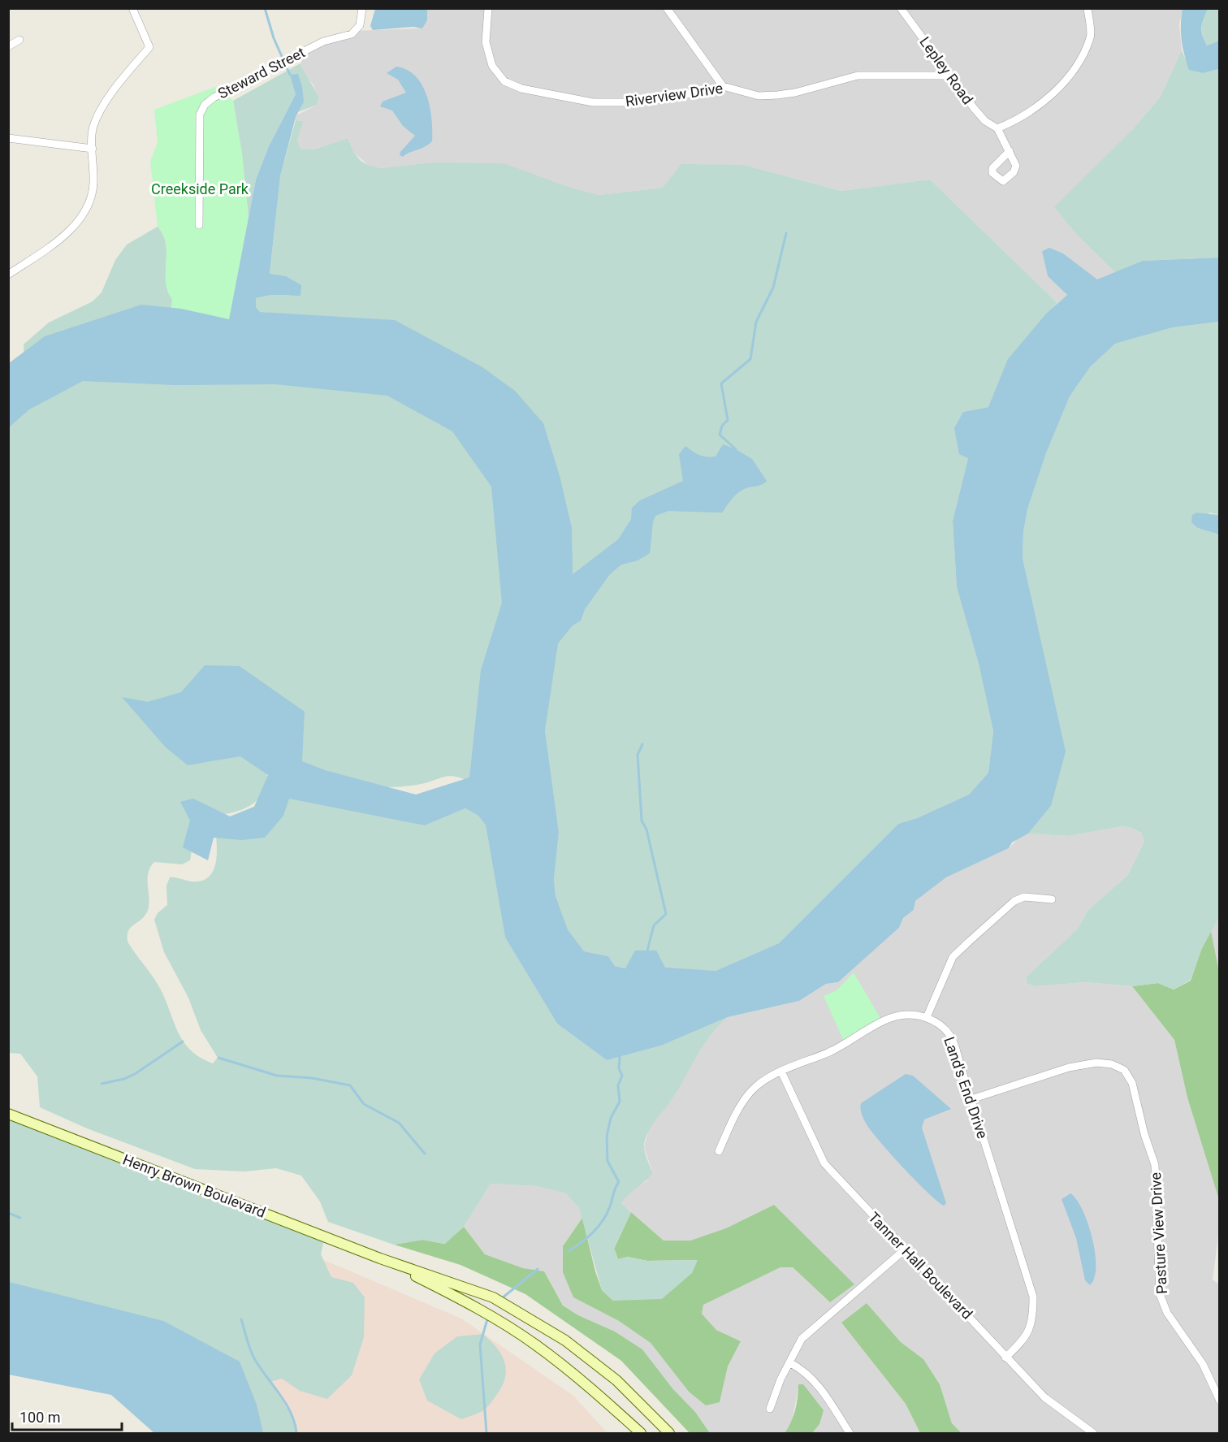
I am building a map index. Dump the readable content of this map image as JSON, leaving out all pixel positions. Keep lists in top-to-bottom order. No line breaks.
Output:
{"streets":{"main road":["Henry Brown Boulevard"],"street":["Lepley Road","Steward Street","Riverview Drive","Land's End Drive","Pasture View Drive","Tanner Hall Boulevard"]},"crossings":[["Lepley Road","Riverview Drive"],["Land's End Drive","Pasture View Drive"],["Land's End Drive","Tanner Hall Boulevard"]],"parks":["Creekside Park"],"scale_bar":"100 m"}
